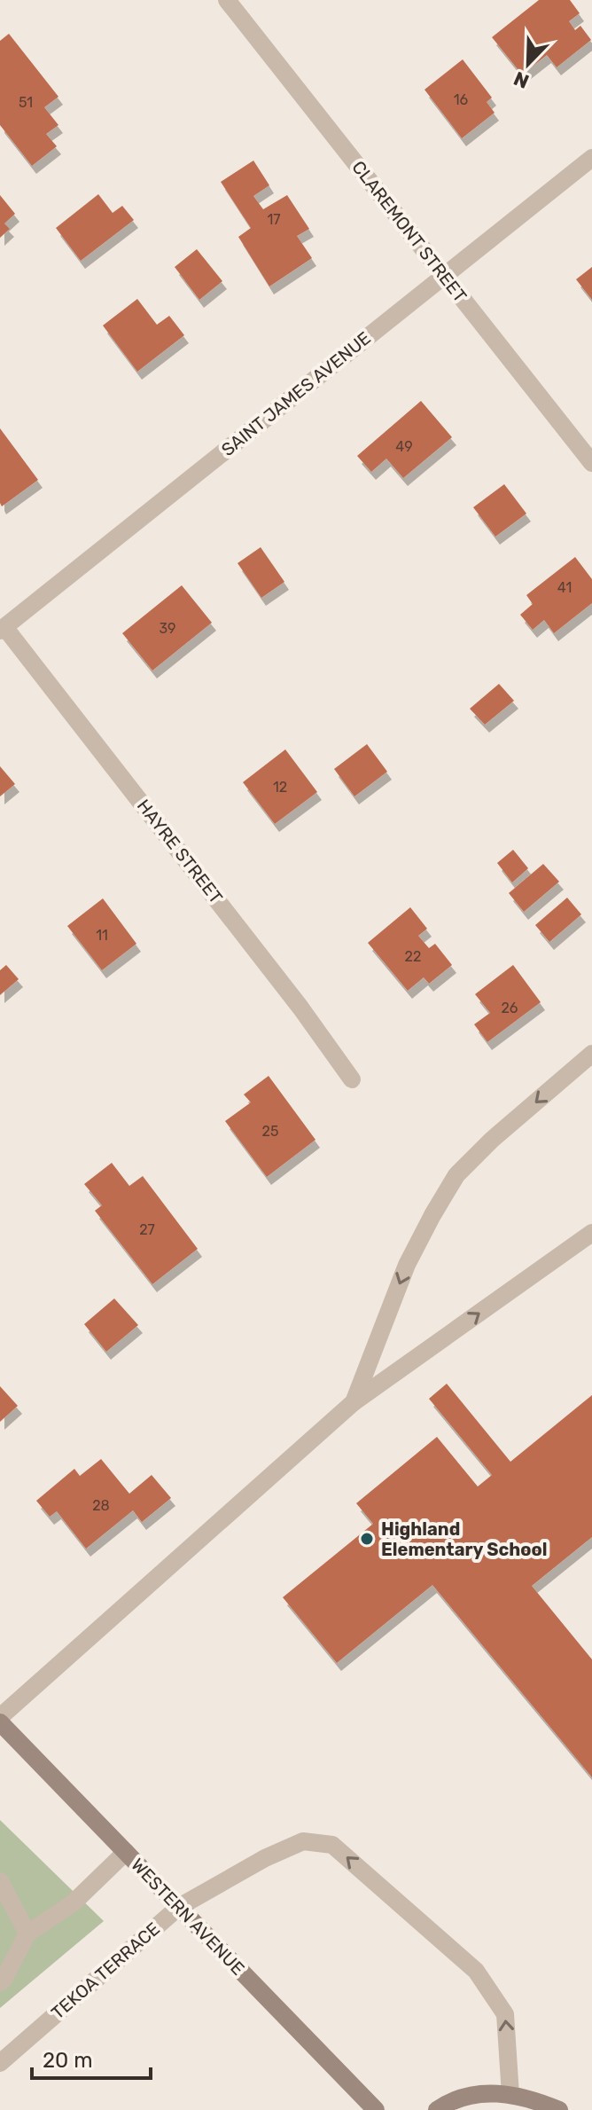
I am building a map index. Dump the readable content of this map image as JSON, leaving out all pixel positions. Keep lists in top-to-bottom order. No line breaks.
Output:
{"streets":{"main road":["WESTERN AVENUE"],"street":["CLAREMONT STREET","SAINT JAMES AVENUE","HAYRE STREET","TEKOA TERRACE"]},"crossings":[["CLAREMONT STREET","SAINT JAMES AVENUE"],["SAINT JAMES AVENUE","HAYRE STREET"],["WESTERN AVENUE","TEKOA TERRACE"]],"places":["Highland Elementary School"],"house_numbers":["16","51","17","49","41","39","12","11","22","26","25","27","28"],"scale_bar":"20 m","north":"bottom left"}
